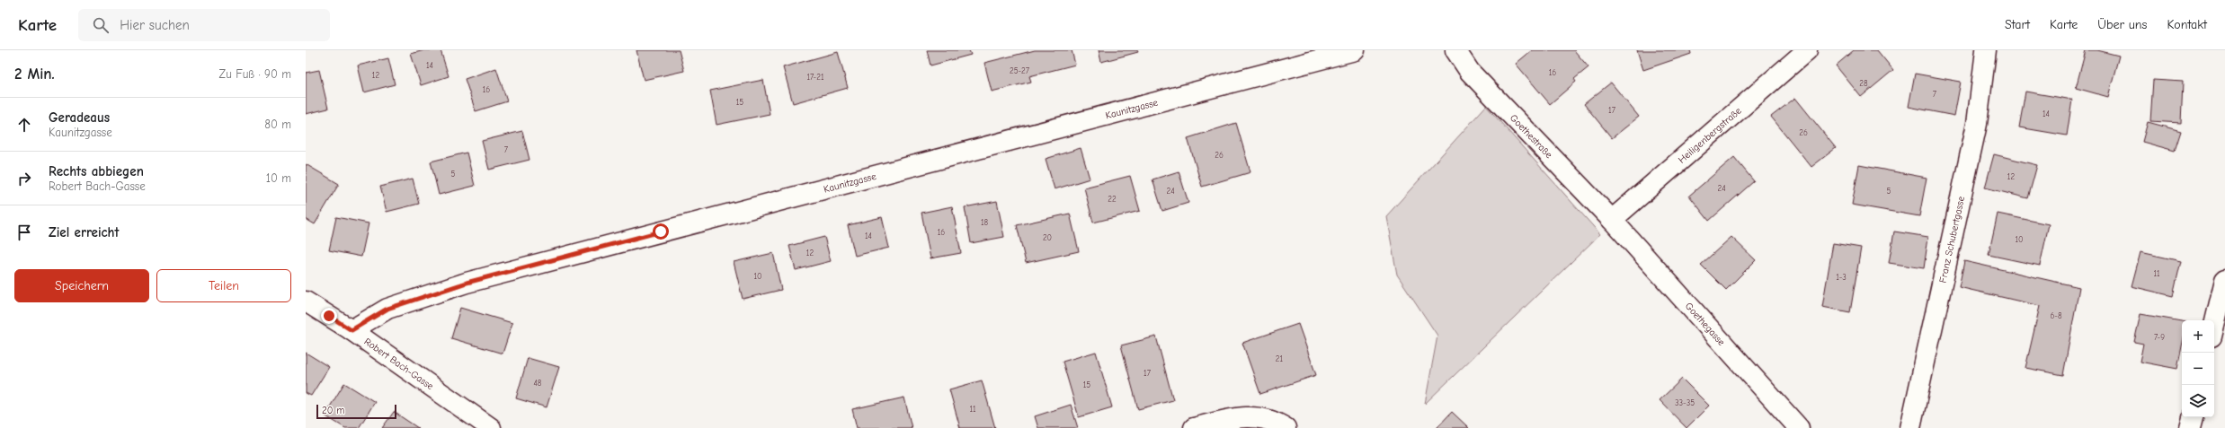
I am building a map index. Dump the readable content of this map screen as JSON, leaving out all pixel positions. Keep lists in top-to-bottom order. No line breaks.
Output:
{"streets":{"street":["Kaunitzgasse","Heiligenbergstraße","Goethestraße","Franz Schubertgasse","Goethegasse","Robert Bach-Gasse"]},"crossings":[["Kaunitzgasse","Robert Bach-Gasse"],["Heiligenbergstraße","Goethestraße"],["Heiligenbergstraße","Goethegasse"],["Goethestraße","Goethegasse"]],"house_numbers":["14","25-27","16","12","17-21","28","16","7","15","17","14","26","7","26","5","12","24","24","5","22","18","16","14","20","10","12","11","10","1-3","6-8","7-9","21","17","48","15","33-35","11"],"scale_bar":"20 m","page":{"header":"Karte","search":"Hier suchen","nav":["Start","Karte","Über uns","Kontakt"],"heading":["2 Min.","Zu Fuß · 90 m"],"list":[["Geradeaus","Kaunitzgasse","80 m"],["Rechts abbiegen","Robert Bach-Gasse","10 m"],"Ziel erreicht"],"buttons":["Speichern","Teilen"],"map_buttons":["+","−"],"scale":"20 m"}}
